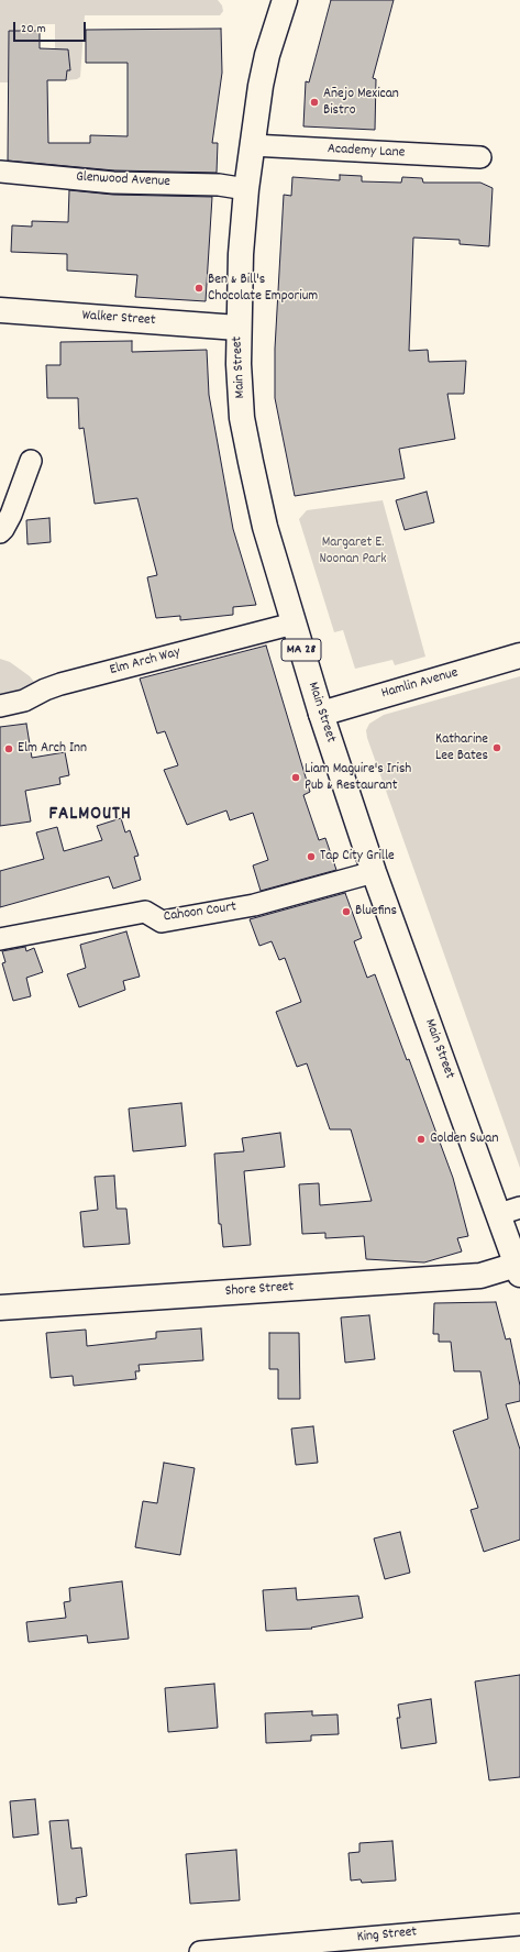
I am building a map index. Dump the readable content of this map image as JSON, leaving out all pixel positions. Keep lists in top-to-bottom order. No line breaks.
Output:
{"streets":{"main road":["Walker Street","Main Street","MA 28","Hamlin Avenue","Shore Street"],"street":["Academy Lane","Glenwood Avenue","Elm Arch Way","Cahoon Court","King Street"]},"crossings":[["Academy Lane","Main Street"],["Glenwood Avenue","Main Street"],["Walker Street","Main Street"],["Main Street","Elm Arch Way"],["Main Street","Hamlin Avenue"],["Main Street","Cahoon Court"],["Main Street","Shore Street"]],"districts":["FALMOUTH"],"parks":["Margaret E. Noonan Park"],"places":["Añejo Mexican Bistro","Ben & Bill's Chocolate Emporium","Katharine Lee Bates","Elm Arch Inn","Liam Maguire's Irish Pub & Restaurant","Tap City Grille","Bluefins","Golden Swan"],"scale_bar":"20 m"}
